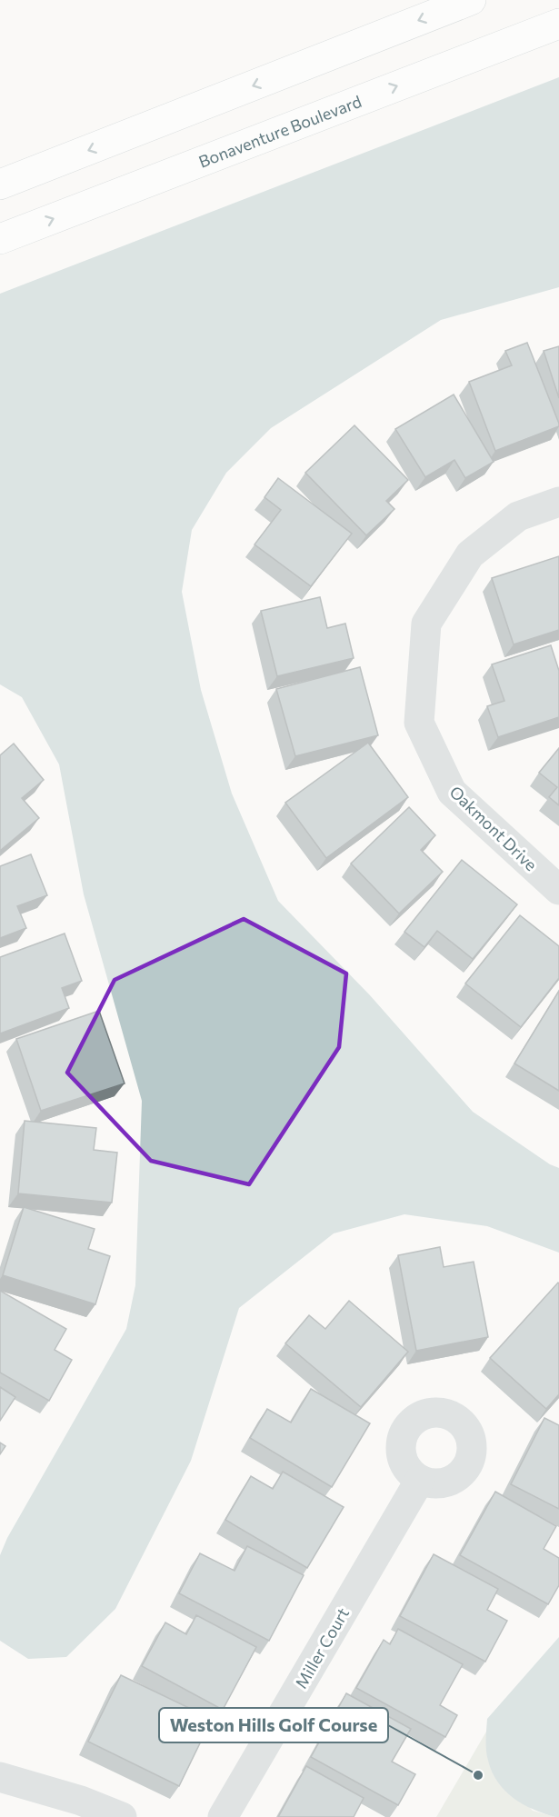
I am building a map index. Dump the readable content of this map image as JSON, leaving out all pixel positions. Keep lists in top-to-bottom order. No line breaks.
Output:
{"streets":{"main road":["Bonaventure Boulevard"],"street":["Oakmont Drive","Miller Court"]},"places":["Weston Hills Golf Course"]}
